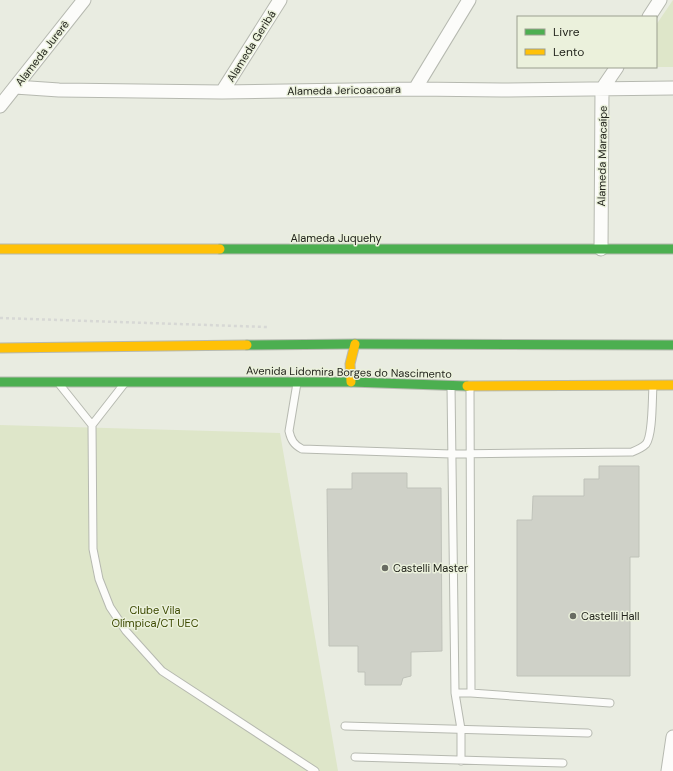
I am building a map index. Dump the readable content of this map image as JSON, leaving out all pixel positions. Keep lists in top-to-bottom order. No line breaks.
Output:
{"streets":{"street":["Alameda Geribá","Alameda Jurerê","Alameda Jericoacoara","Alameda Maracaípe","Alameda Juquehy","Avenida Lidomira Borges do Nascimento"]},"crossings":[["Alameda Geribá","Alameda Jericoacoara"],["Alameda Jurerê","Alameda Jericoacoara"],["Alameda Jericoacoara","Alameda Maracaípe"],["Alameda Maracaípe","Alameda Juquehy"]],"parks":["Clube Vila Olímpica/CT UEC"],"places":["Castelli Master","Castelli Hall"],"legend":["Livre","Lento"]}
